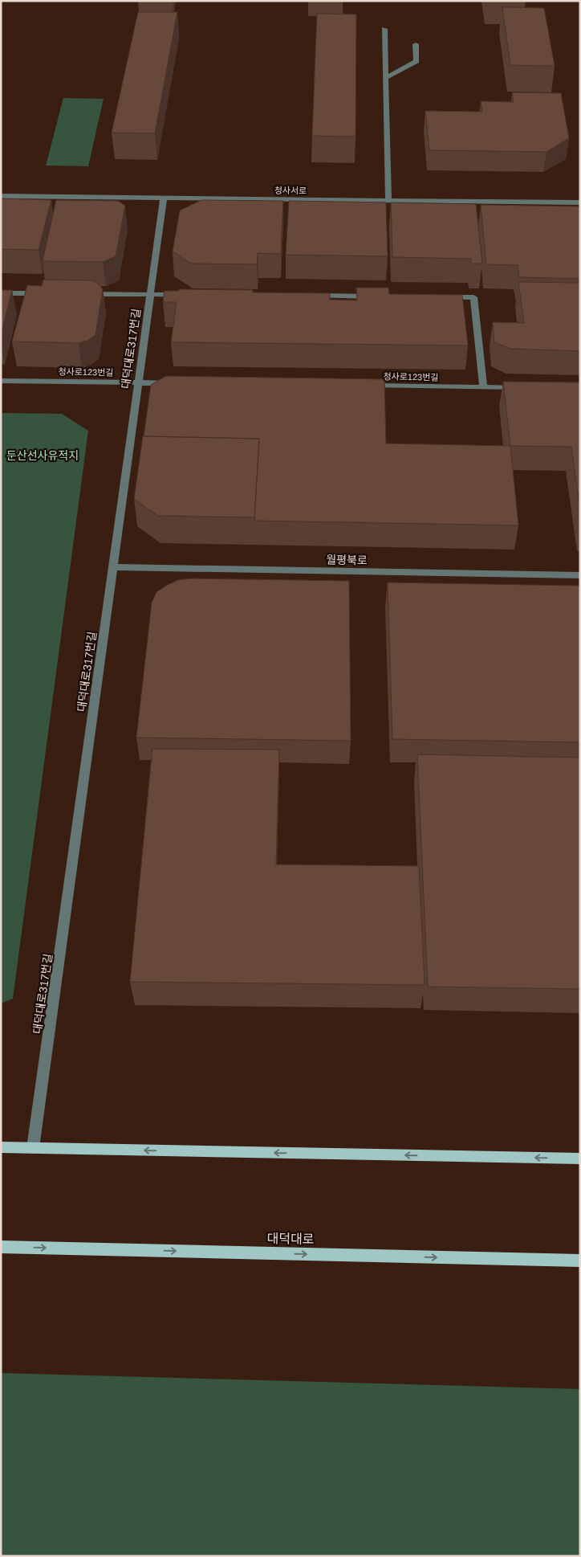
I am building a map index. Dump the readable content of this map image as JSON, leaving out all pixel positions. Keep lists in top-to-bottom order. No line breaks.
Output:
{"streets":{"main road":["대덕대로"],"street":["청사서로","대덕대로317번길","청사로123번길","월평북로"]},"crossings":[["청사서로","대덕대로317번길"],["대덕대로317번길","청사로123번길"],["대덕대로317번길","월평북로"]],"one_way":["대덕대로"],"parks":["둔산선사유적지"]}
